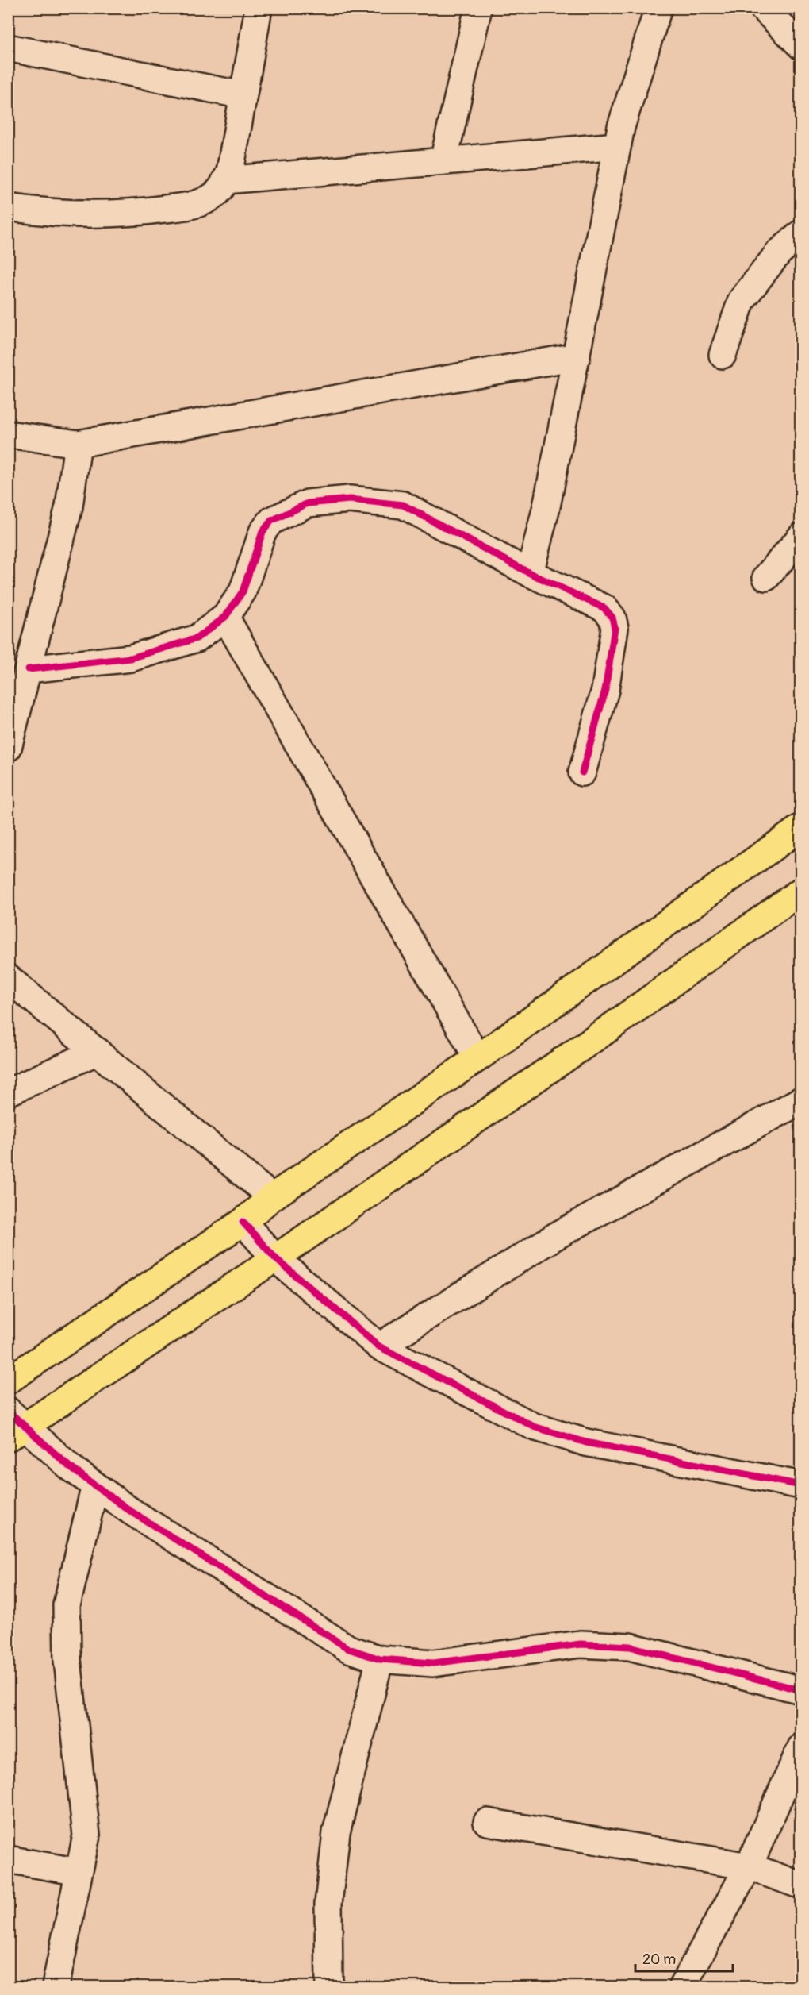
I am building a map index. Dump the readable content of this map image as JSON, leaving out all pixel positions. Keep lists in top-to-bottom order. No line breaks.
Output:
{"scale_bar":"20 m"}
